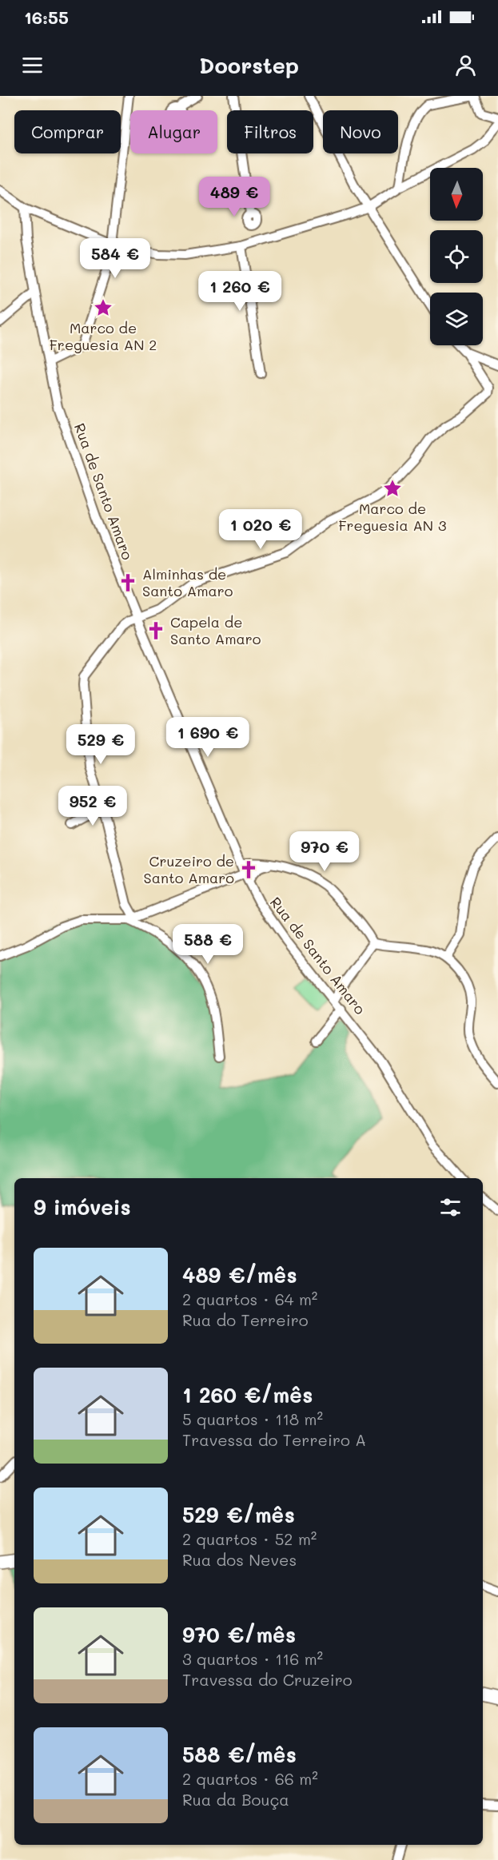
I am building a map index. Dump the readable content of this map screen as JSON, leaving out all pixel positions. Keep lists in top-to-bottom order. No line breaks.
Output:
{"streets":{"street":["Rua de Santo Amaro"]},"places":{"place":["Marco de Freguesia AN 2","Marco de Freguesia AN 3"],"church":["Alminhas de Santo Amaro","Capela de Santo Amaro","Cruzeiro de Santo Amaro"]},"north":"bottom","page":{"status":"16:55","header":"Doorstep","chip":["Comprar","Alugar","Filtros","Novo"],"price":["489 €","584 €","1 260 €","1 020 €","1 690 €","529 €","952 €","970 €","588 €"],"heading":"9 imóveis","list":[{"name":"489 €/mês","note":"2 quartos · 64 m² · Rua do Terreiro"},{"name":"1 260 €/mês","note":"5 quartos · 118 m² · Travessa do Terreiro A"},{"name":"529 €/mês","note":"2 quartos · 52 m² · Rua dos Neves"},{"name":"970 €/mês","note":"3 quartos · 116 m² · Travessa do Cruzeiro"},{"name":"588 €/mês","note":"2 quartos · 66 m² · Rua da Bouça"}]}}
